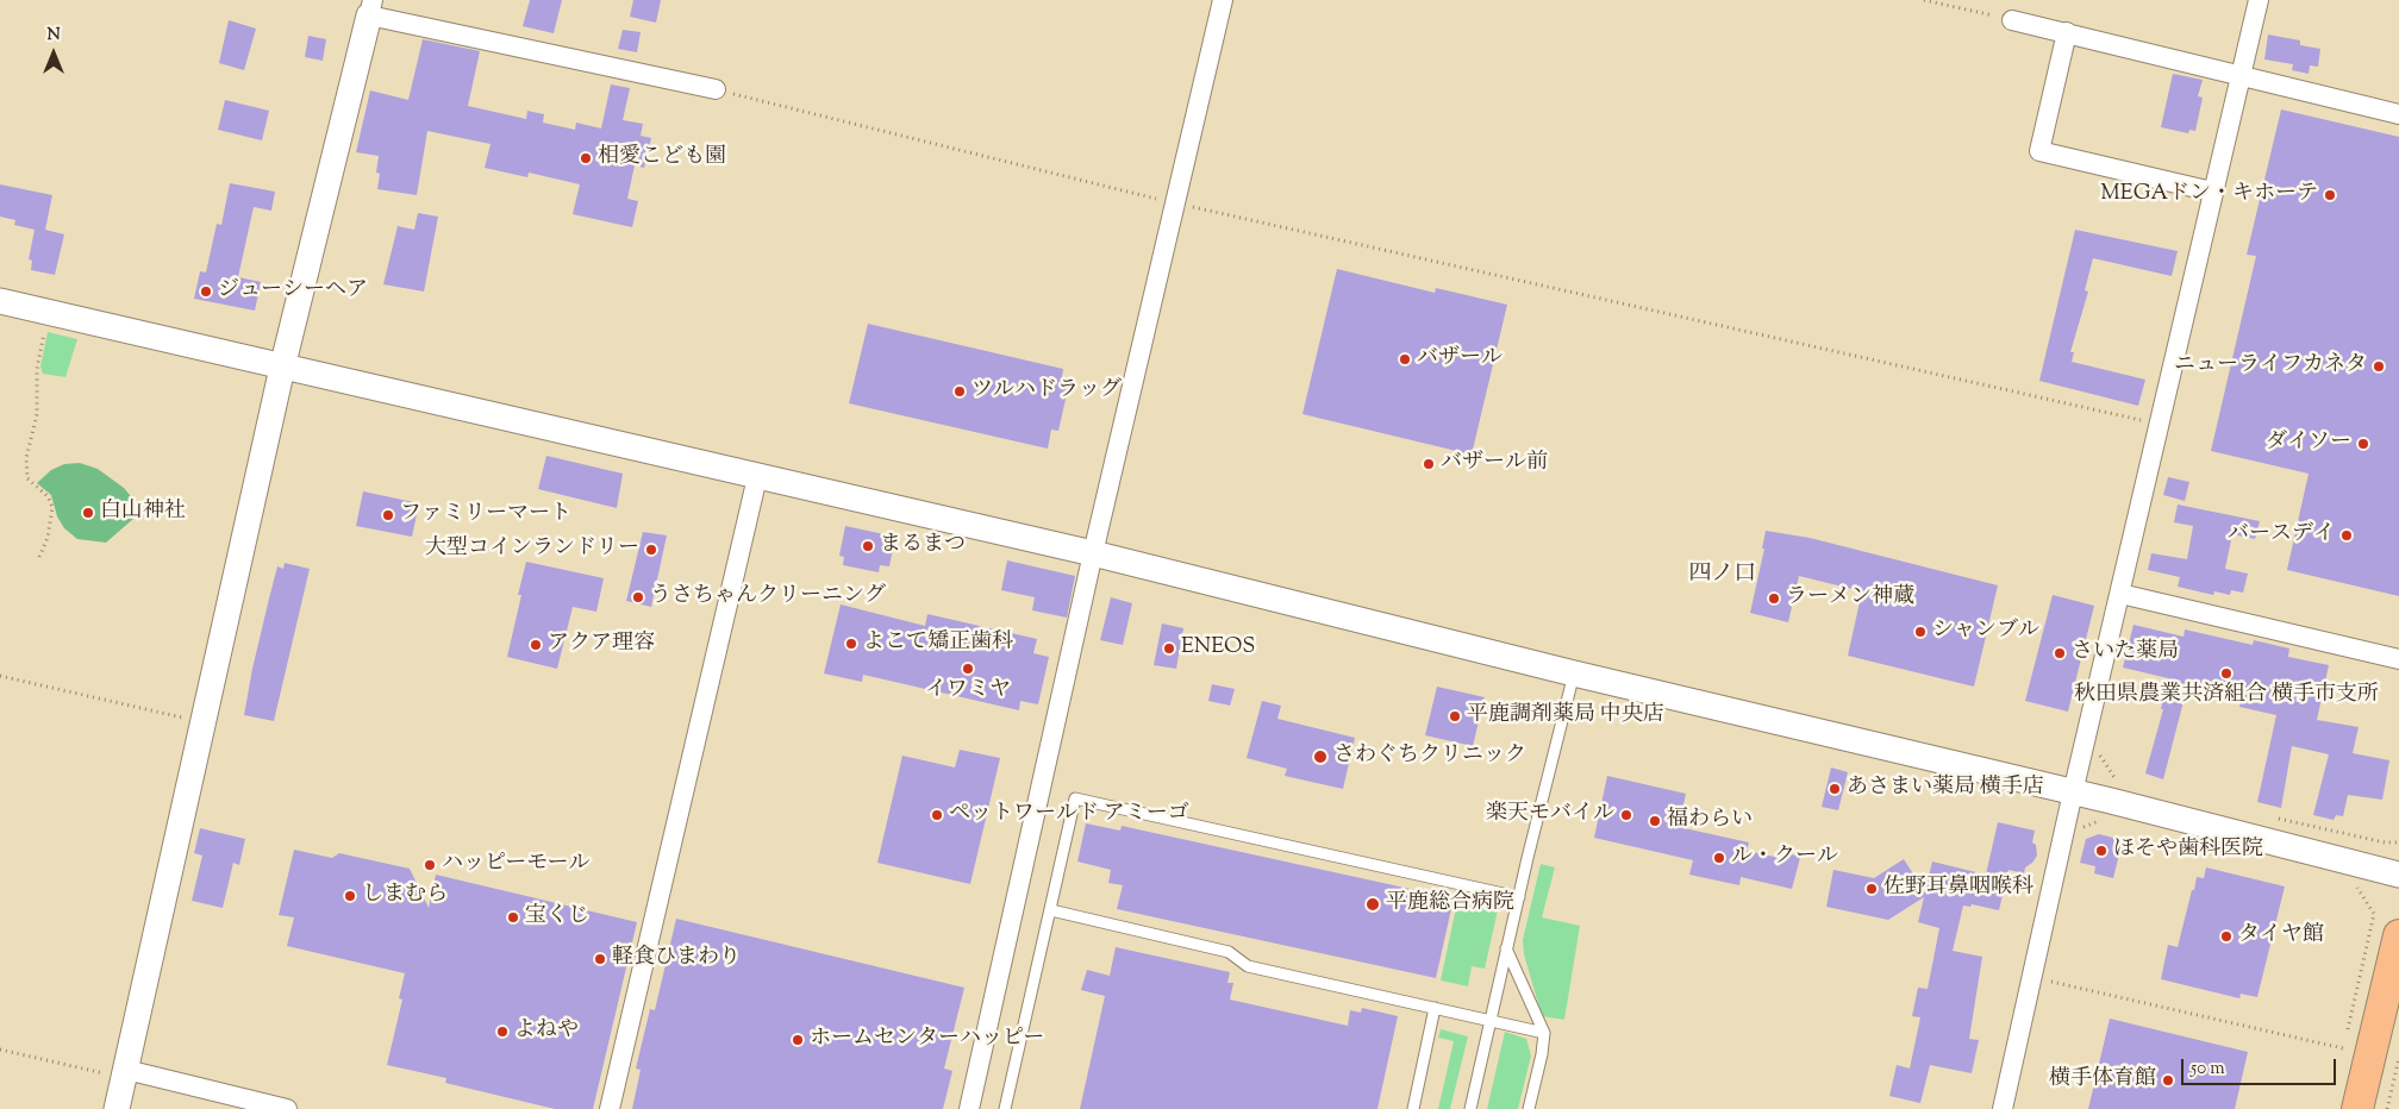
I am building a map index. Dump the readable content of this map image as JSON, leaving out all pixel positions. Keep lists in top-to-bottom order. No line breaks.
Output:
{"districts":["四ノ口"],"places":["相愛こども園","MEGAドン・キホーテ","ジューシーヘア","バザール","ニューライフカネタ","ツルハドラッグ","ダイソー","バザール前","白山神社","ファミリーマート","バースデイ","まるまつ","大型コインランドリー","うさちゃんクリーニング","ラーメン神蔵","シャンブル","よこて矯正歯科","アクア理容","ENEOS","さいた薬局","イワミヤ","秋田県農業共済組合 横手市支所","平鹿調剤薬局 中央店","さわぐちクリニック","あさまい薬局 横手店","ペットワールド アミーゴ","楽天モバイル","福わらい","ほそや歯科医院","ル・クール","ハッピーモール","佐野耳鼻咽喉科","しまむら","平鹿総合病院","宝くじ","タイヤ館","軽食ひまわり","よねや","ホームセンターハッピー","横手体育館"],"scale_bar":"50 m","north":"top"}
